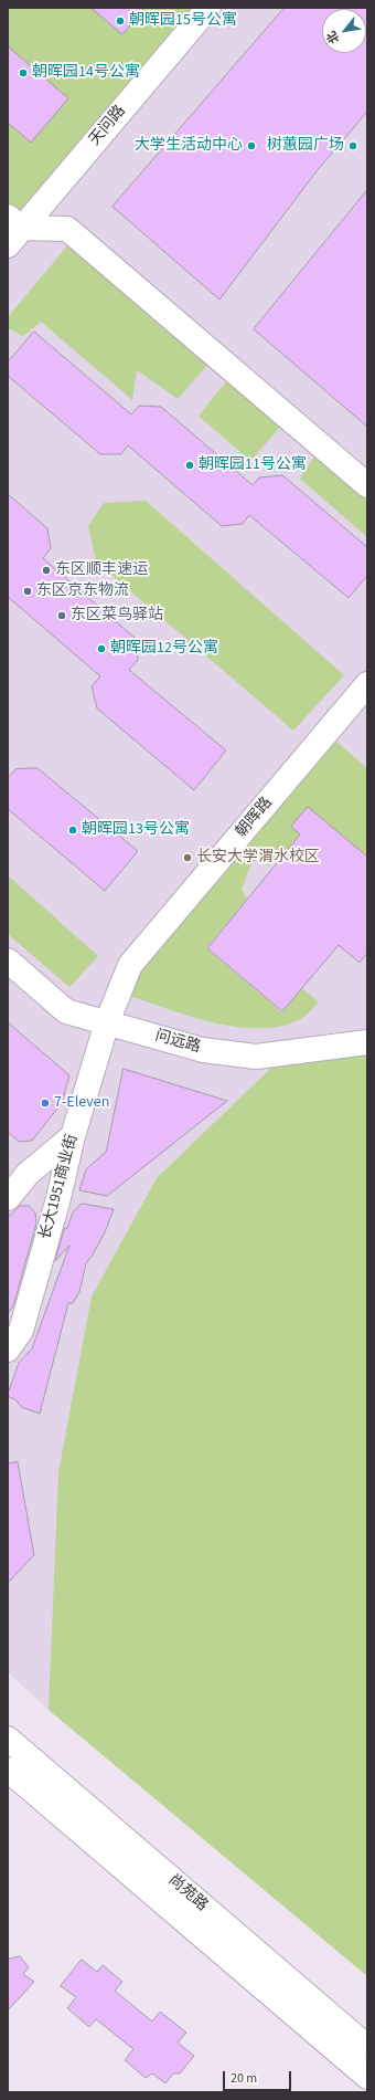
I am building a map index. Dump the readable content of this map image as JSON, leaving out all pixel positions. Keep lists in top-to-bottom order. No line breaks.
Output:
{"streets":{"street":["天问路","朝晖路","问远路","长大1951商业街","尚苑路"]},"crossings":[["朝晖路","问远路"],["朝晖路","长大1951商业街"],["问远路","长大1951商业街"]],"places":["朝晖园15号公寓","朝晖园14号公寓","大学生活动中心","树蕙园广场","朝晖园11号公寓","东区顺丰速运","东区京东物流","东区菜鸟驿站","朝晖园12号公寓","朝晖园13号公寓","长安大学渭水校区","7-Eleven"],"scale_bar":"20 m","north":"bottom left"}
